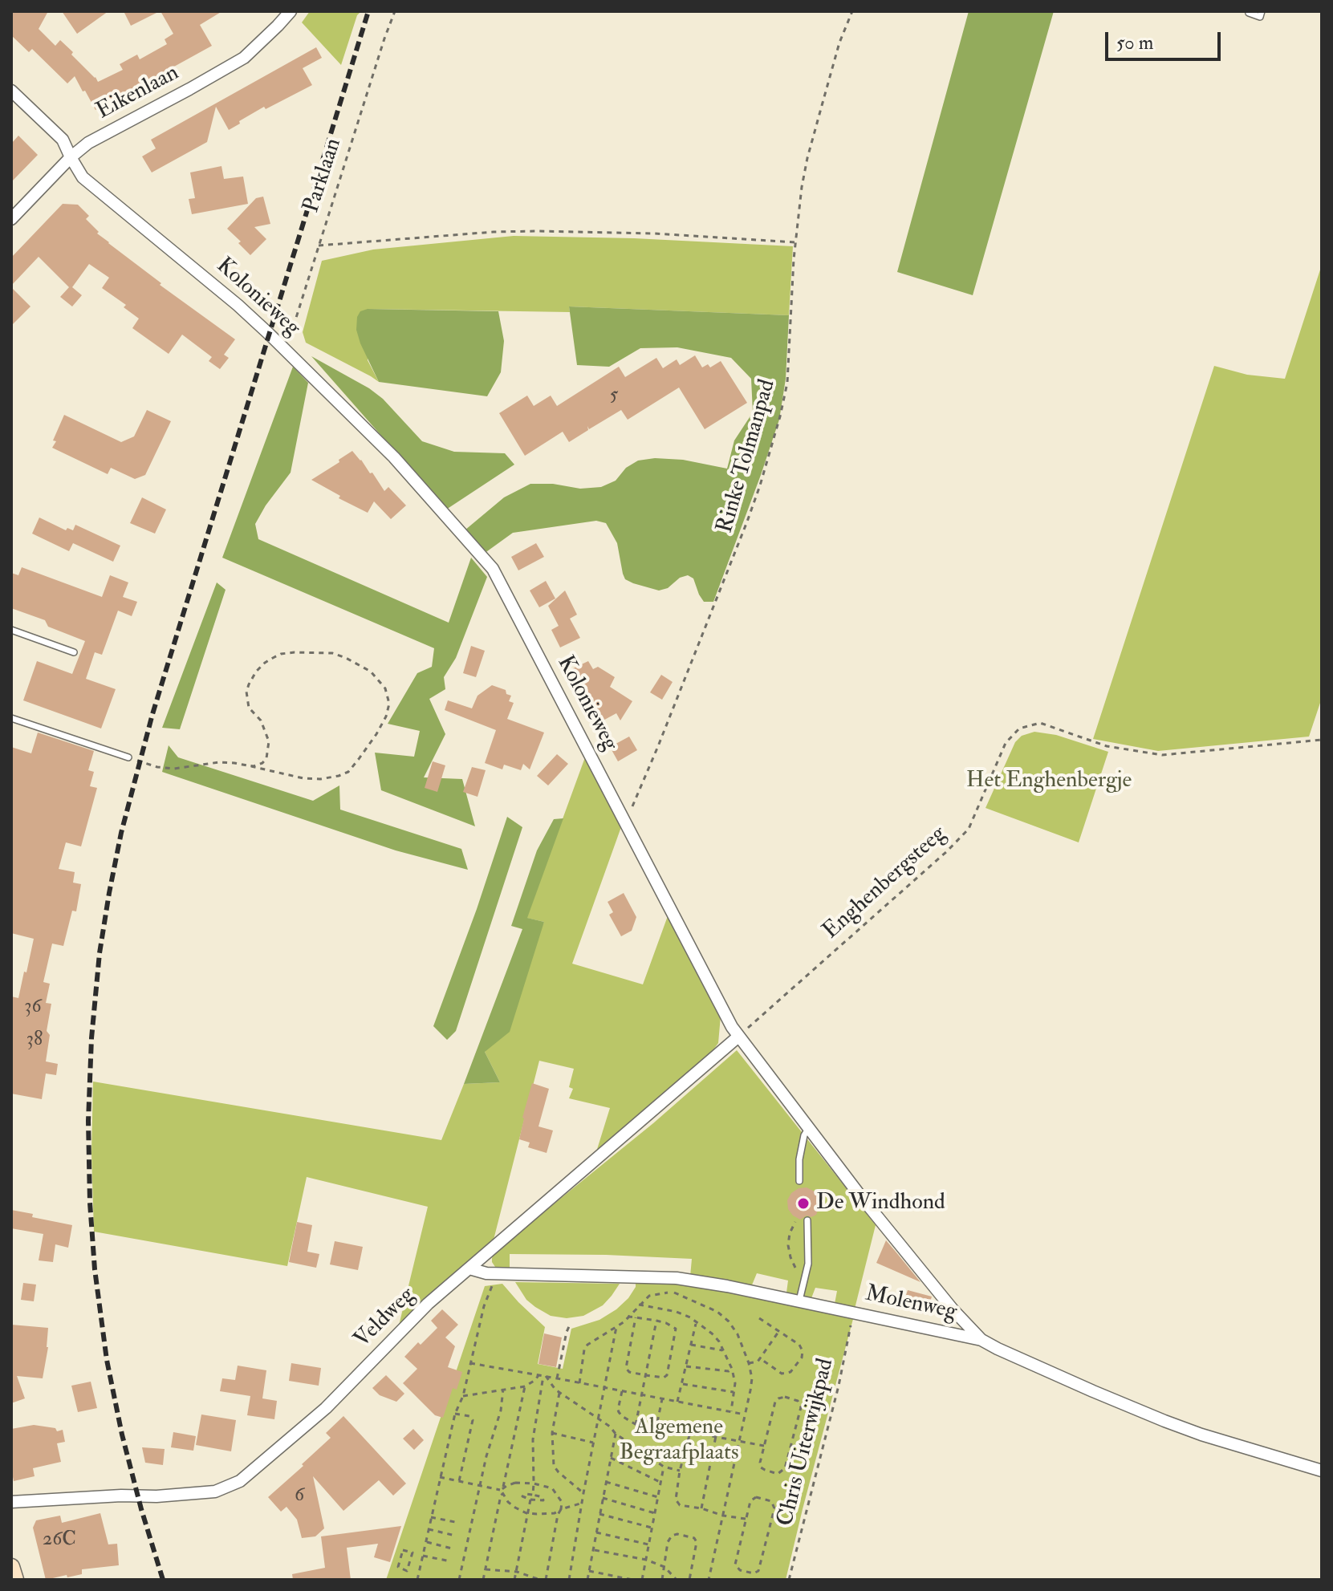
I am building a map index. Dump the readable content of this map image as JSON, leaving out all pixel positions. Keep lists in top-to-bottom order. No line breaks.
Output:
{"streets":{"street":["Eikenlaan","Kolonieweg","Molenweg","Veldweg"],"path":["Parklaan","Rinke Tolmanpad","Enghenbergsteeg","Chris Uiterwijkpad"]},"crossings":[["Eikenlaan","Kolonieweg"],["Parklaan","Kolonieweg"],["Kolonieweg","Rinke Tolmanpad"],["Kolonieweg","Enghenbergsteeg"],["Kolonieweg","Molenweg"],["Kolonieweg","Veldweg"],["Enghenbergsteeg","Veldweg"],["Molenweg","Veldweg"],["Molenweg","Chris Uiterwijkpad"]],"parks":["Het Enghenbergje","Algemene Begraafplaats"],"places":["De Windhond"],"house_numbers":["5","36","38","6","26C"],"scale_bar":"50 m"}
